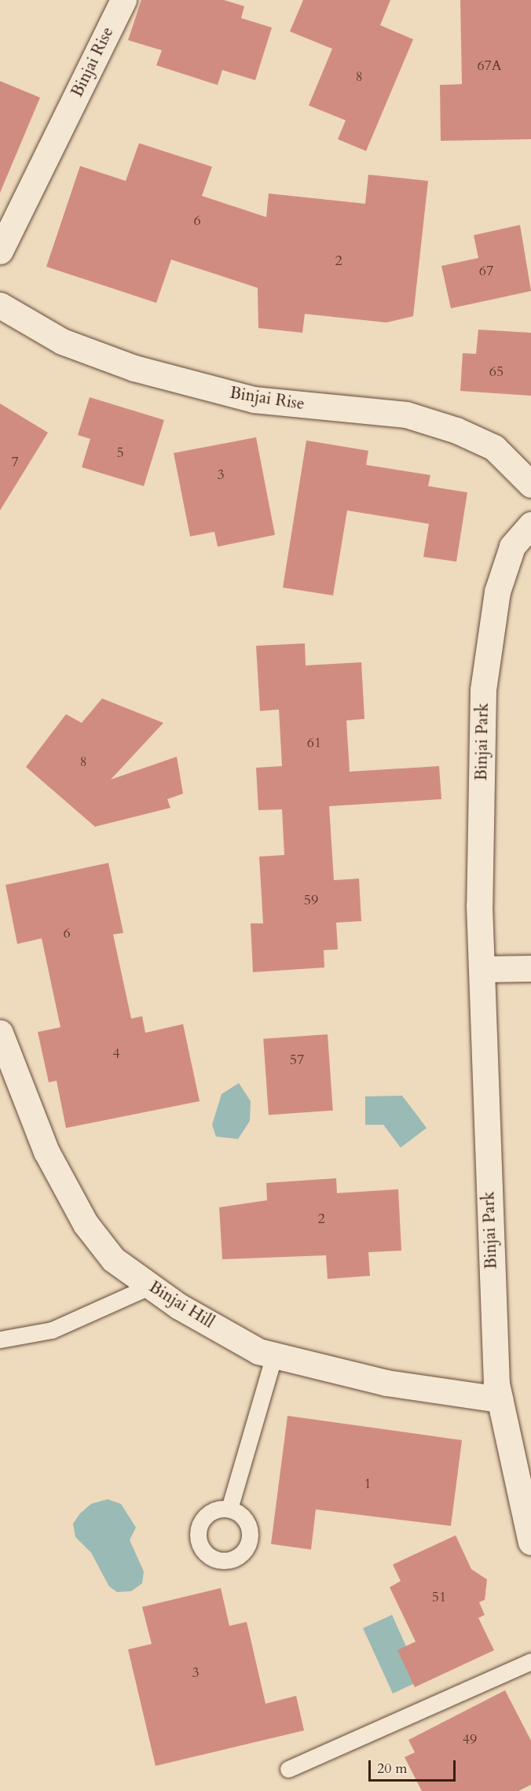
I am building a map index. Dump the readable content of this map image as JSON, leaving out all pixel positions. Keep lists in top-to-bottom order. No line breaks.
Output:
{"streets":{"street":["Binjai Rise","Binjai Park","Binjai Hill"]},"crossings":[["Binjai Park","Binjai Hill"]],"house_numbers":["67A","8","6","2","67","65","5","7","3","61","8","59","6","4","57","2","1","51","3","49"],"scale_bar":"20 m"}
